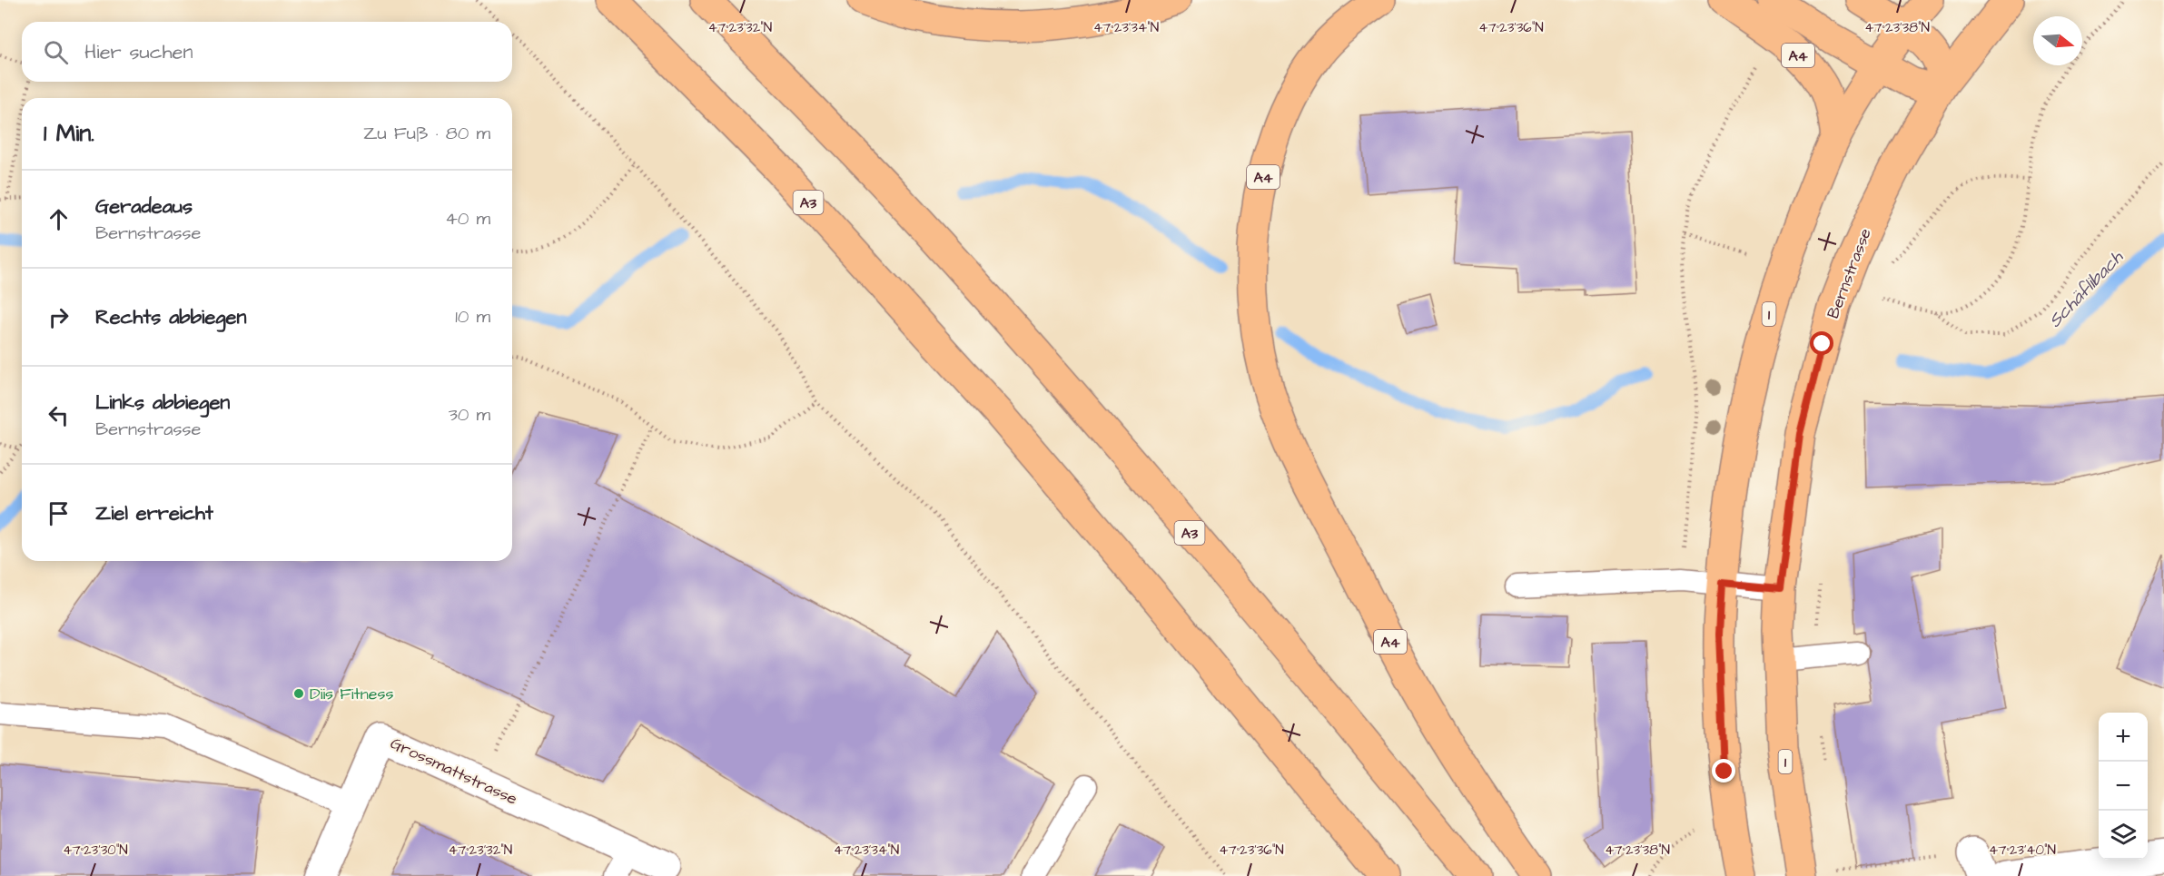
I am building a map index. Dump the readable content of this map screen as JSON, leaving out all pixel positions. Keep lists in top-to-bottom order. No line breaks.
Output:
{"streets":{"main road":["A4","A3","Bernstrasse","1"],"street":["Grossmattstrasse"]},"crossings":[["A4","Bernstrasse"],["A4","1"]],"water":["Schäflibach"],"places":["Diis Fitness"],"north":"right","page":{"search":"Hier suchen","heading":["1 Min.","Zu Fuß · 80 m"],"list":[["Geradeaus","Bernstrasse","40 m"],["Rechts abbiegen","10 m"],["Links abbiegen","Bernstrasse","30 m"],"Ziel erreicht"],"map_buttons":["+","−"]},"coordinates":["47°23'32\"N","47°23'34\"N","47°23'36\"N","47°23'38\"N","47°23'30\"N","47°23'40\"N"]}
